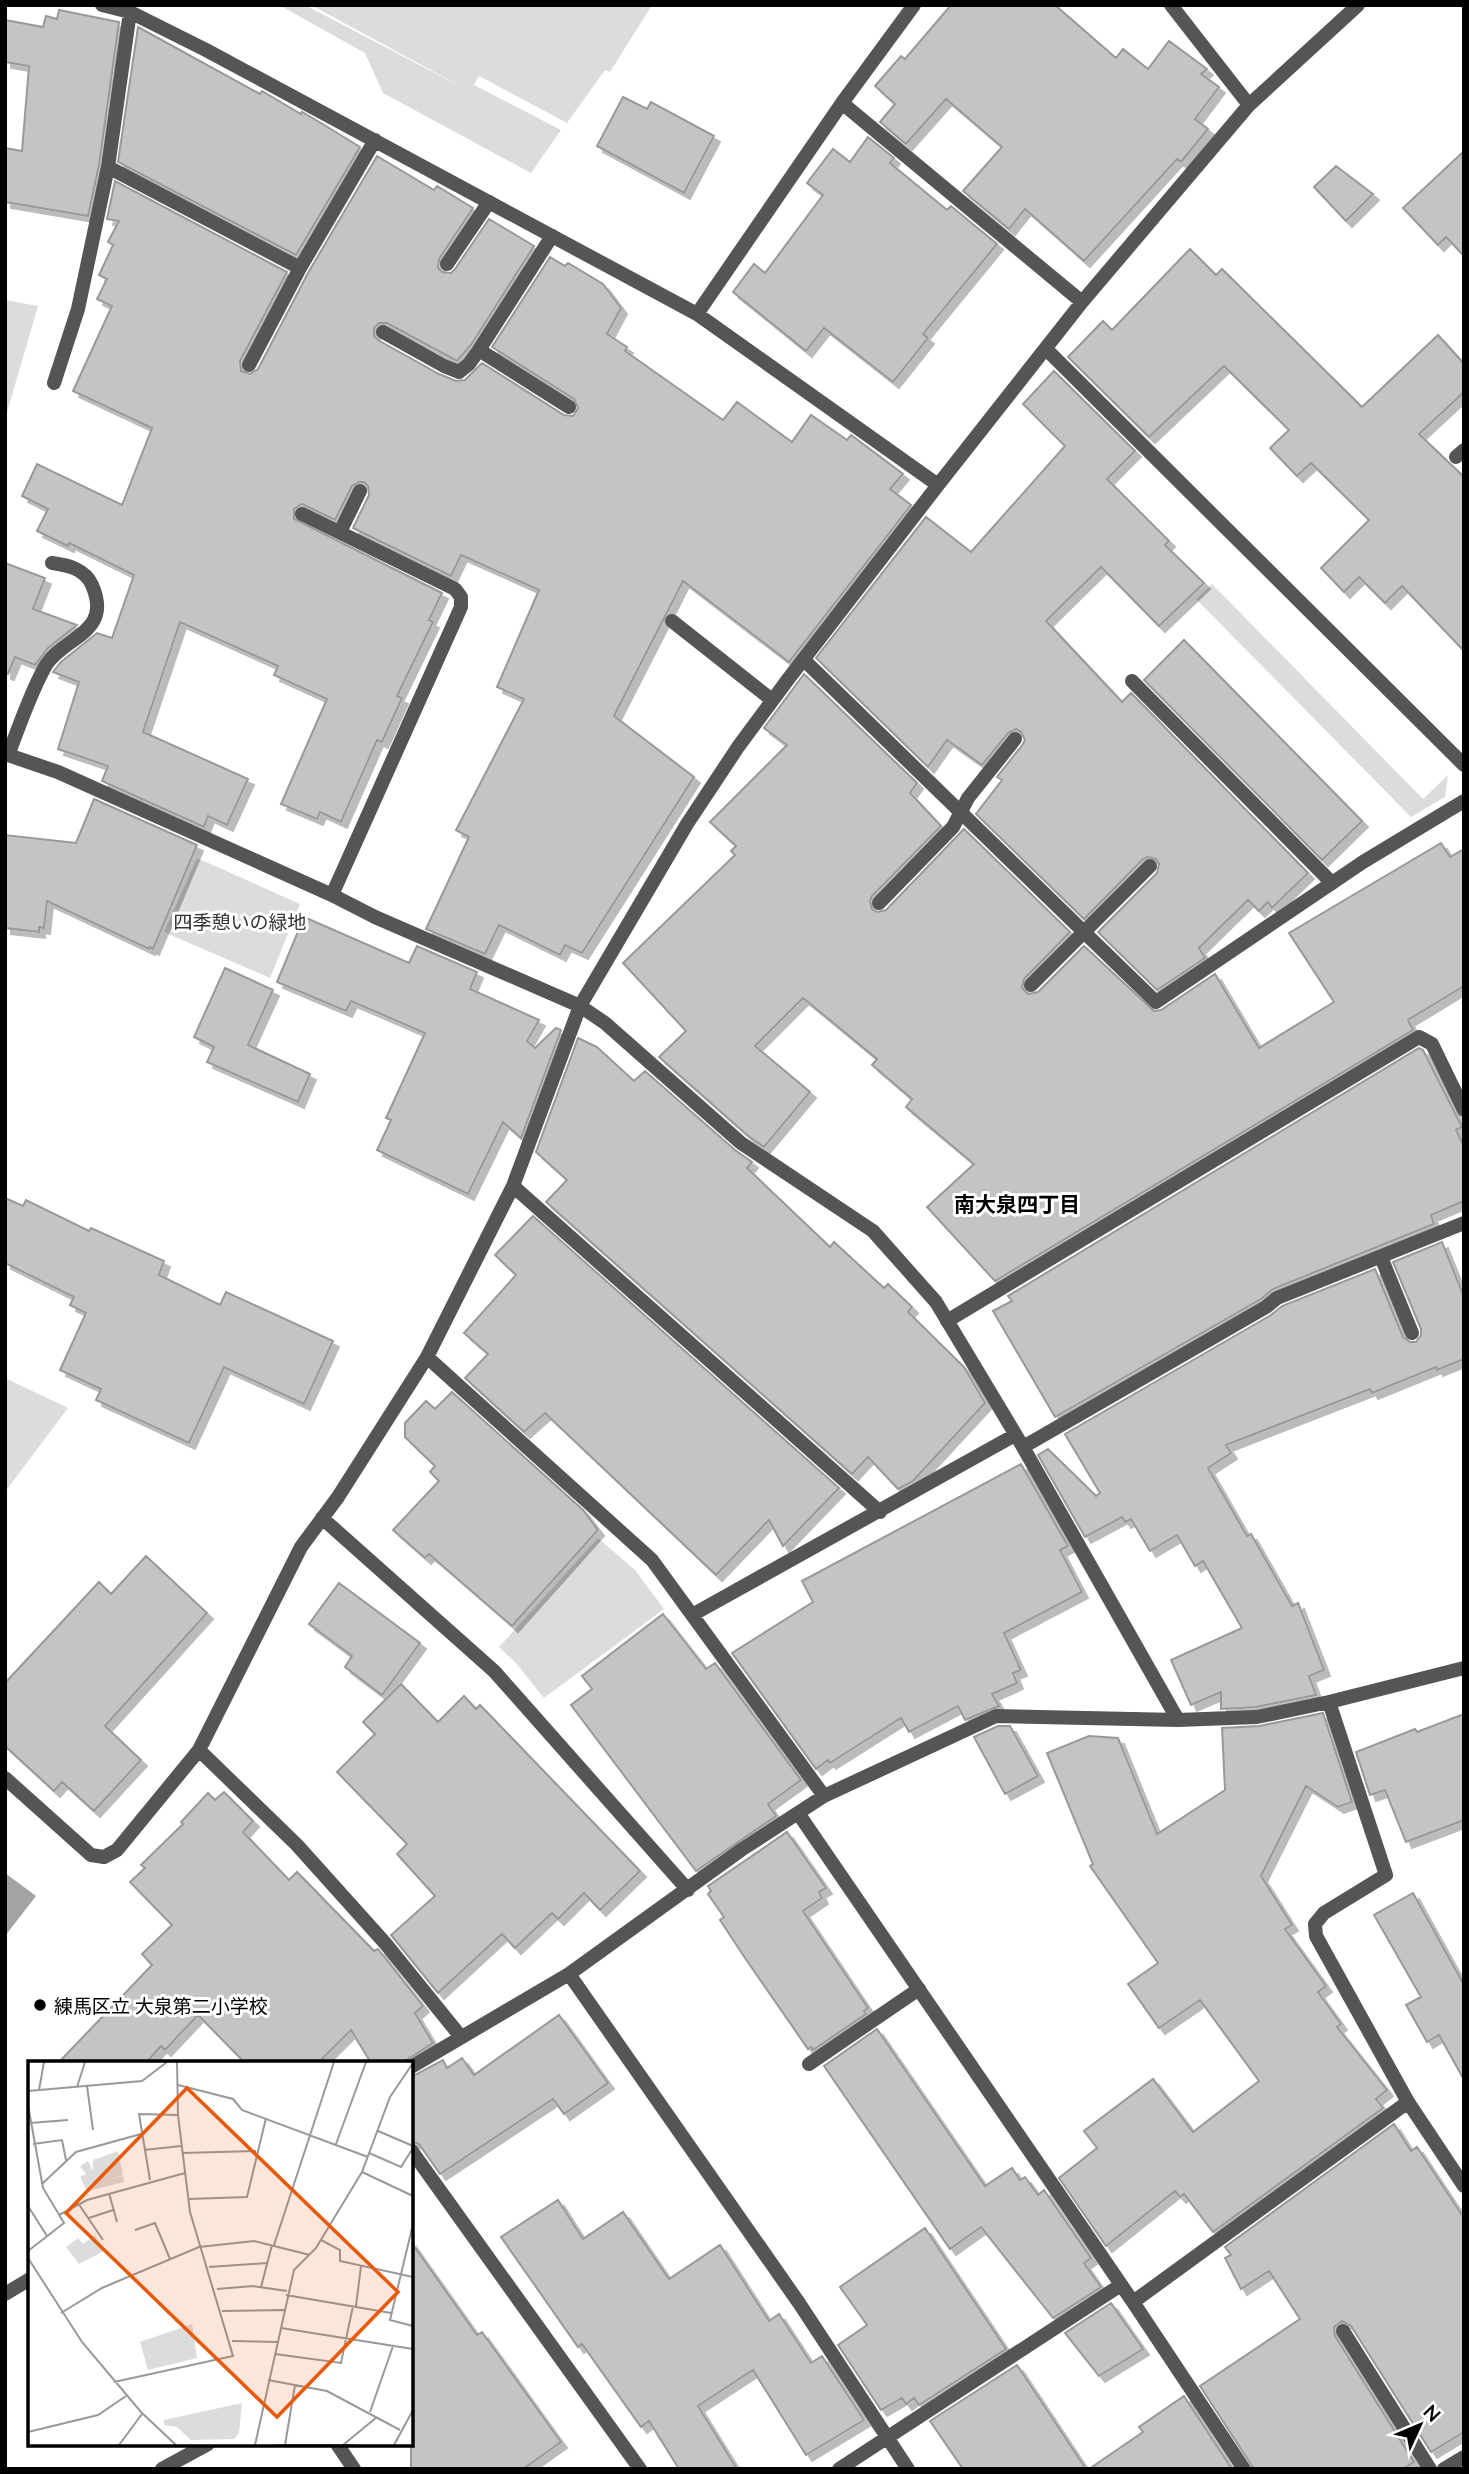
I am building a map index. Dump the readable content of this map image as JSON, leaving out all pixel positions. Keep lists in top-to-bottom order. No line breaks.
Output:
{"districts":["南大泉四丁目"],"parks":["四季憩いの緑地"],"places":["練馬区立 大泉第二小学校"],"north":"top right"}
